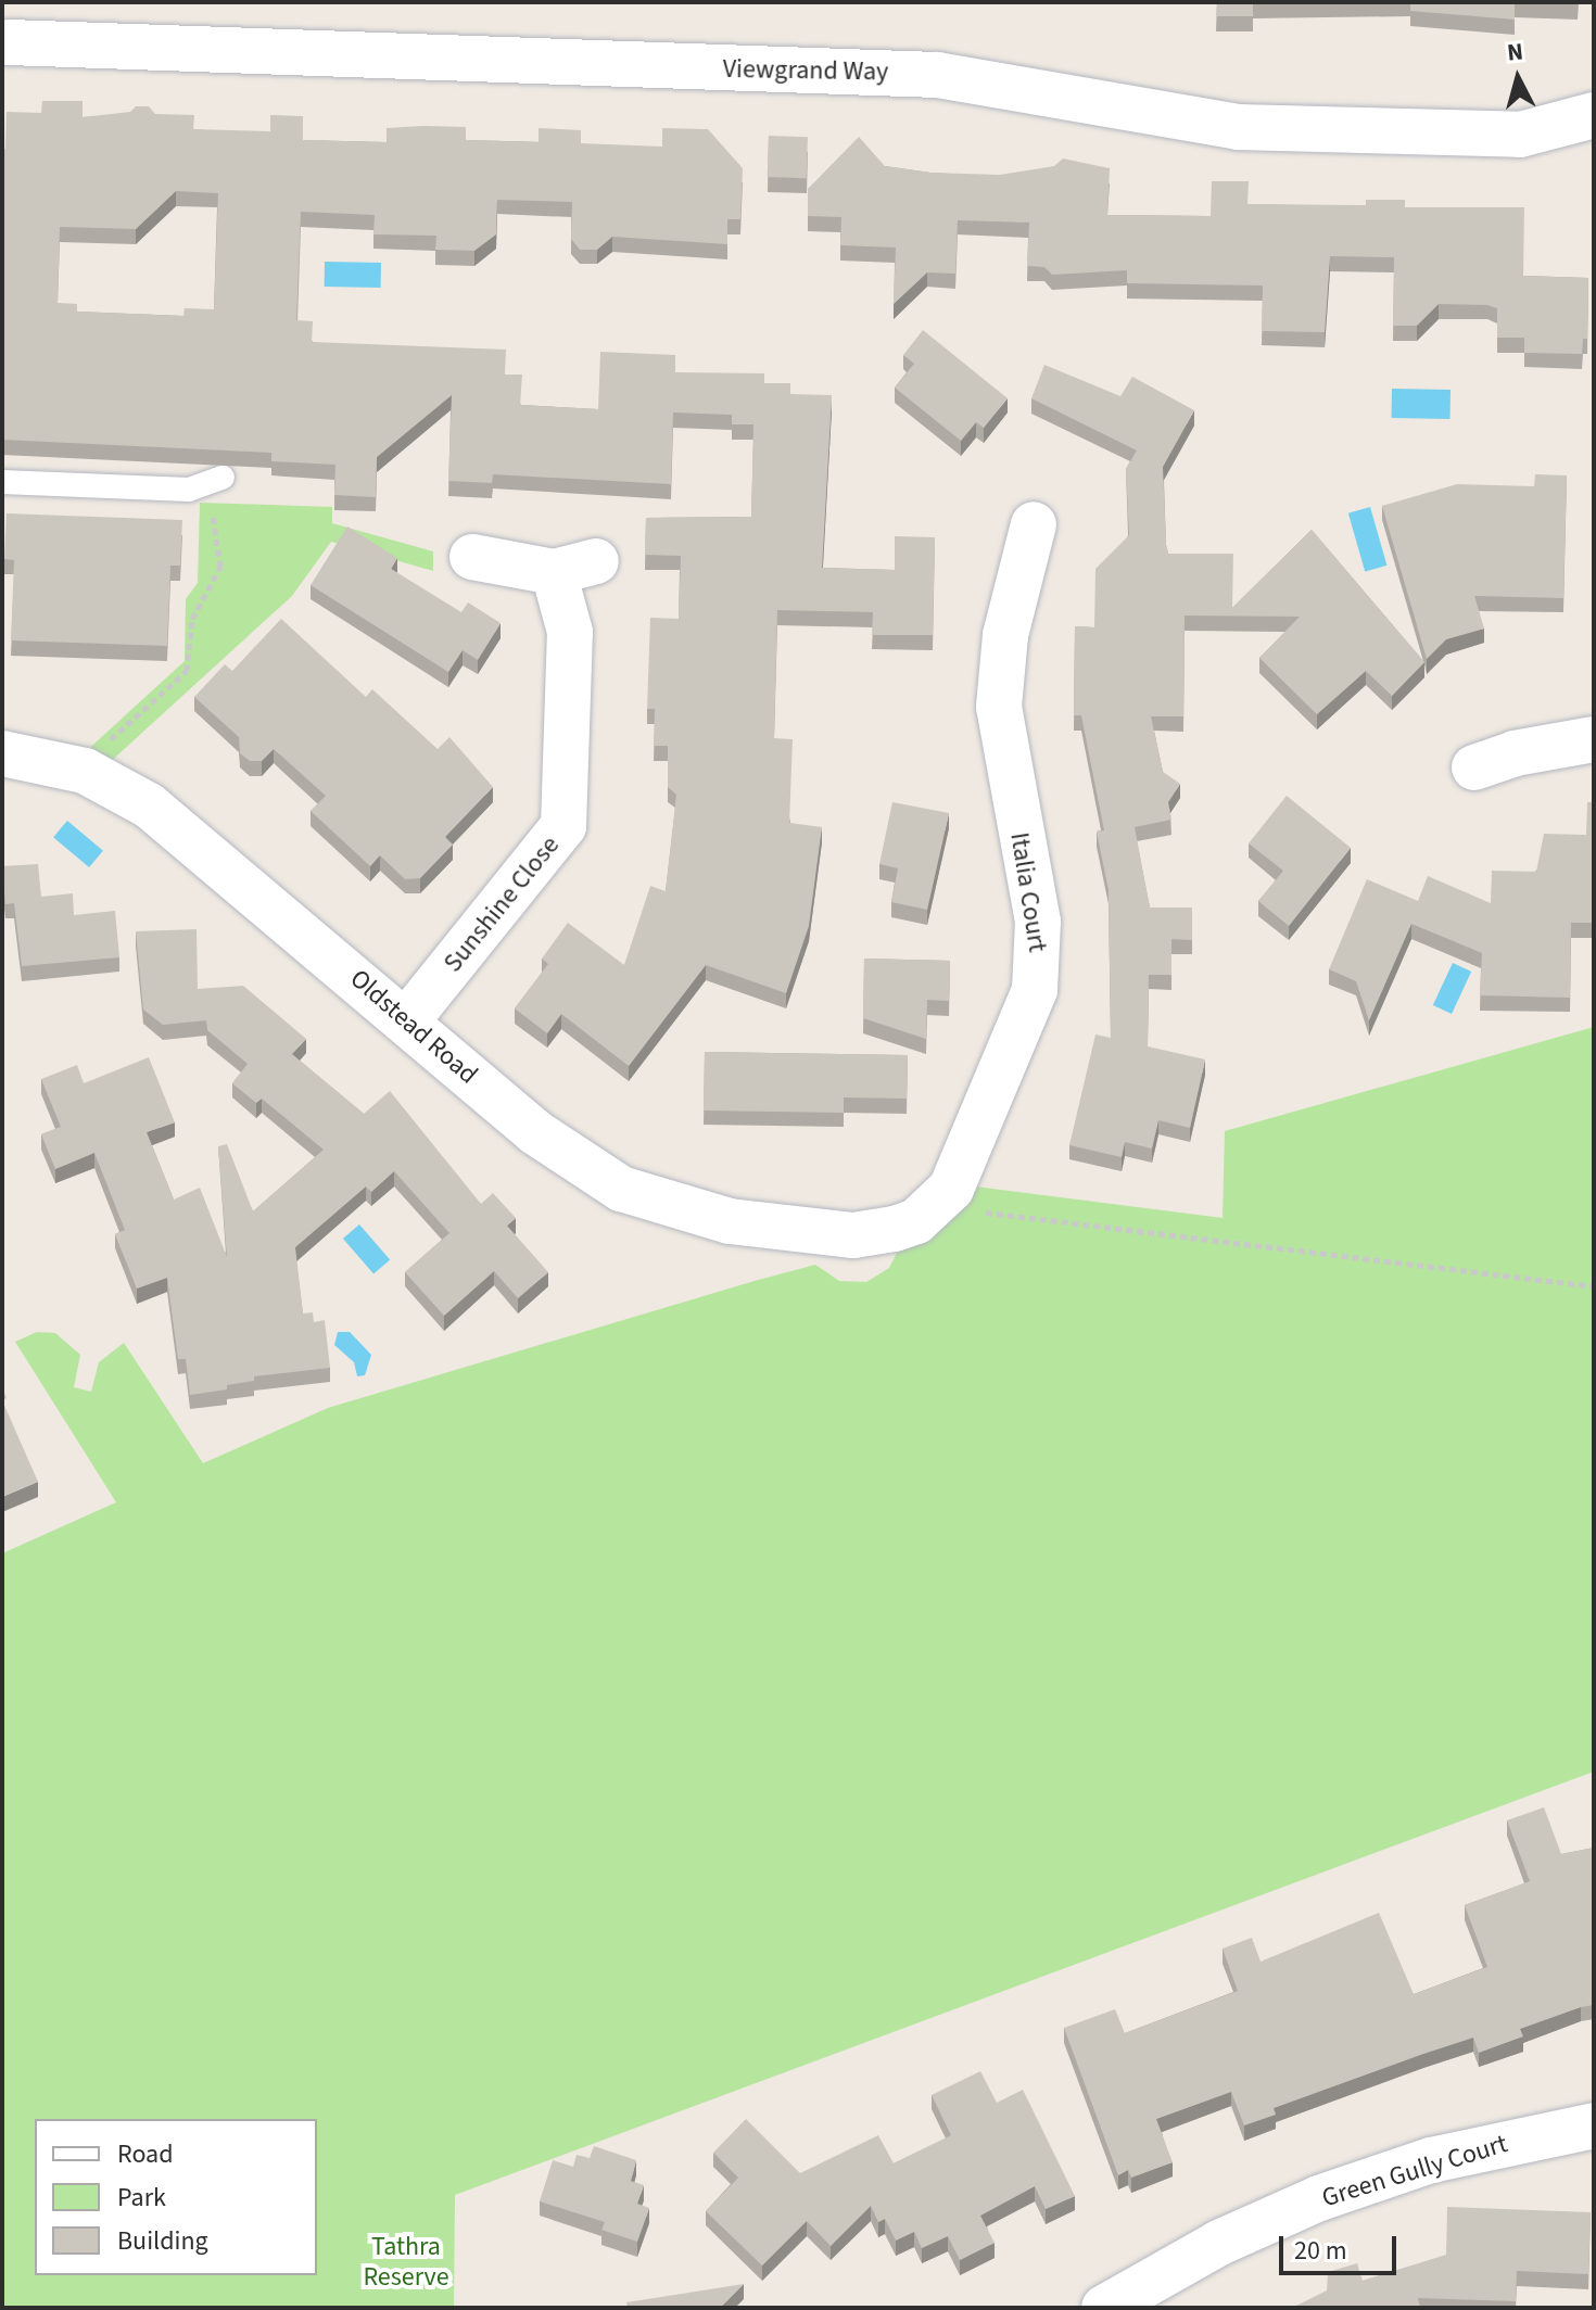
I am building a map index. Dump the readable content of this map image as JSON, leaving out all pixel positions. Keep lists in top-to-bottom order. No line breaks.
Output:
{"streets":{"street":["Viewgrand Way","Italia Court","Sunshine Close","Oldstead Road","Green Gully Court"]},"crossings":[["Italia Court","Oldstead Road"],["Sunshine Close","Oldstead Road"]],"parks":["Tathra Reserve"],"legend":["Road","Park","Building"],"scale_bar":"20 m","north":"top"}
